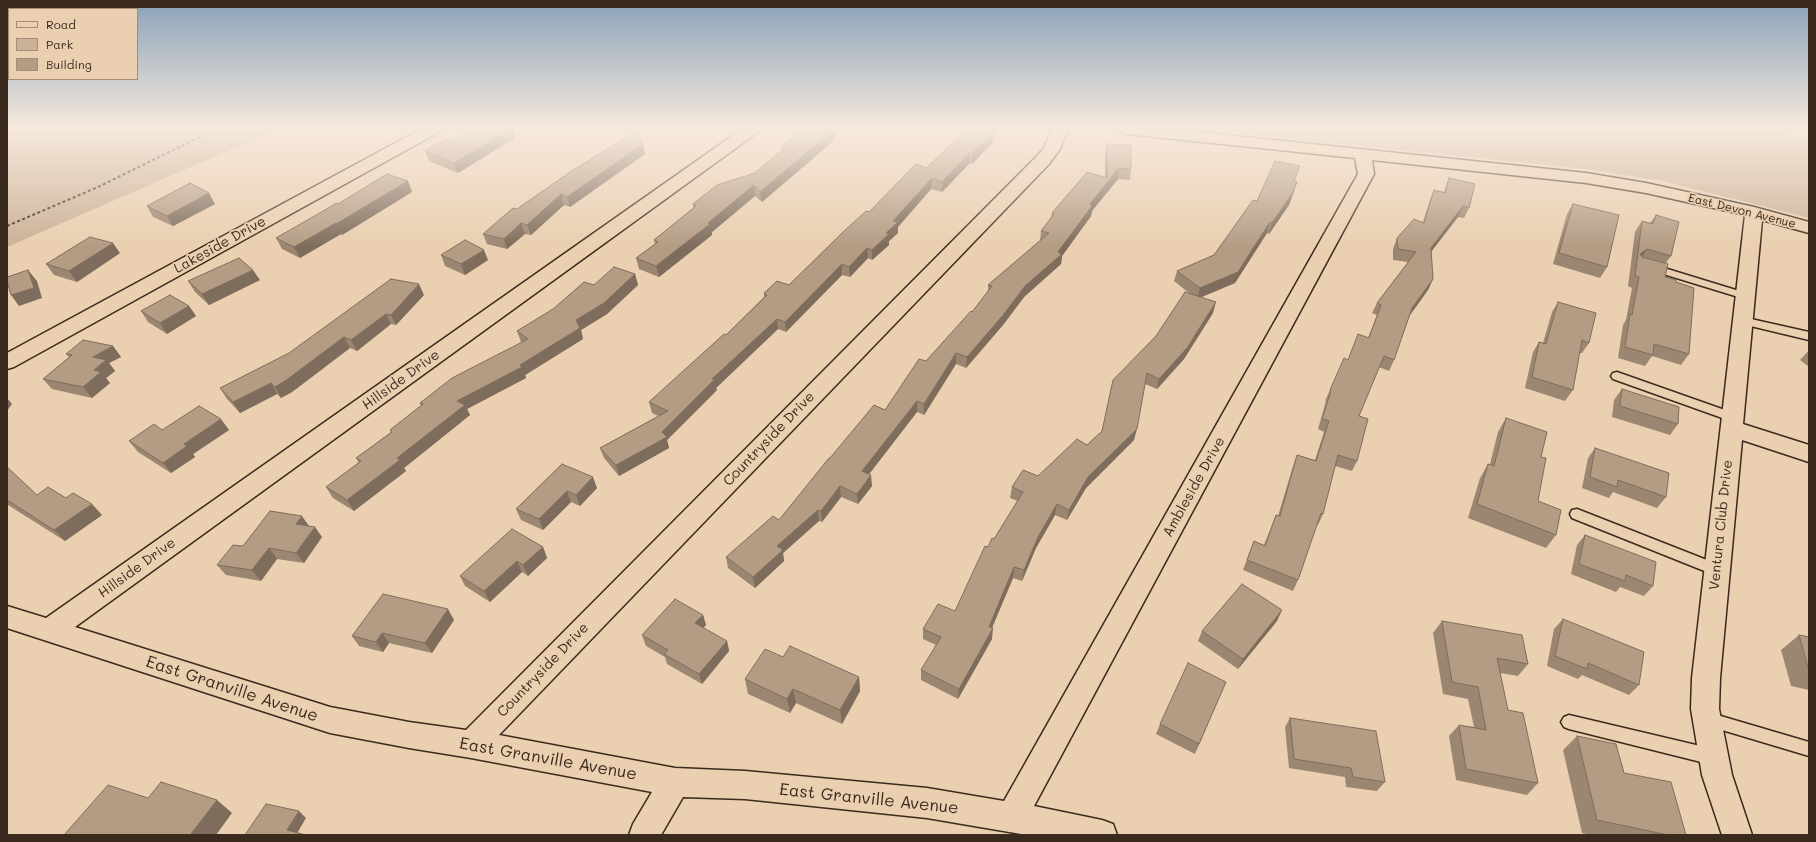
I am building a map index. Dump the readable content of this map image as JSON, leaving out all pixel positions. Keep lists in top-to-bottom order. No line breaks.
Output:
{"streets":{"street":["East Devon Avenue","Lakeside Drive","Hillside Drive","Countryside Drive","Ambleside Drive","Ventura Club Drive","East Granville Avenue"]},"crossings":[["East Devon Avenue","Ventura Club Drive"],["Hillside Drive","East Granville Avenue"],["Countryside Drive","East Granville Avenue"],["Ambleside Drive","East Granville Avenue"]],"legend":["Road","Park","Building"]}
